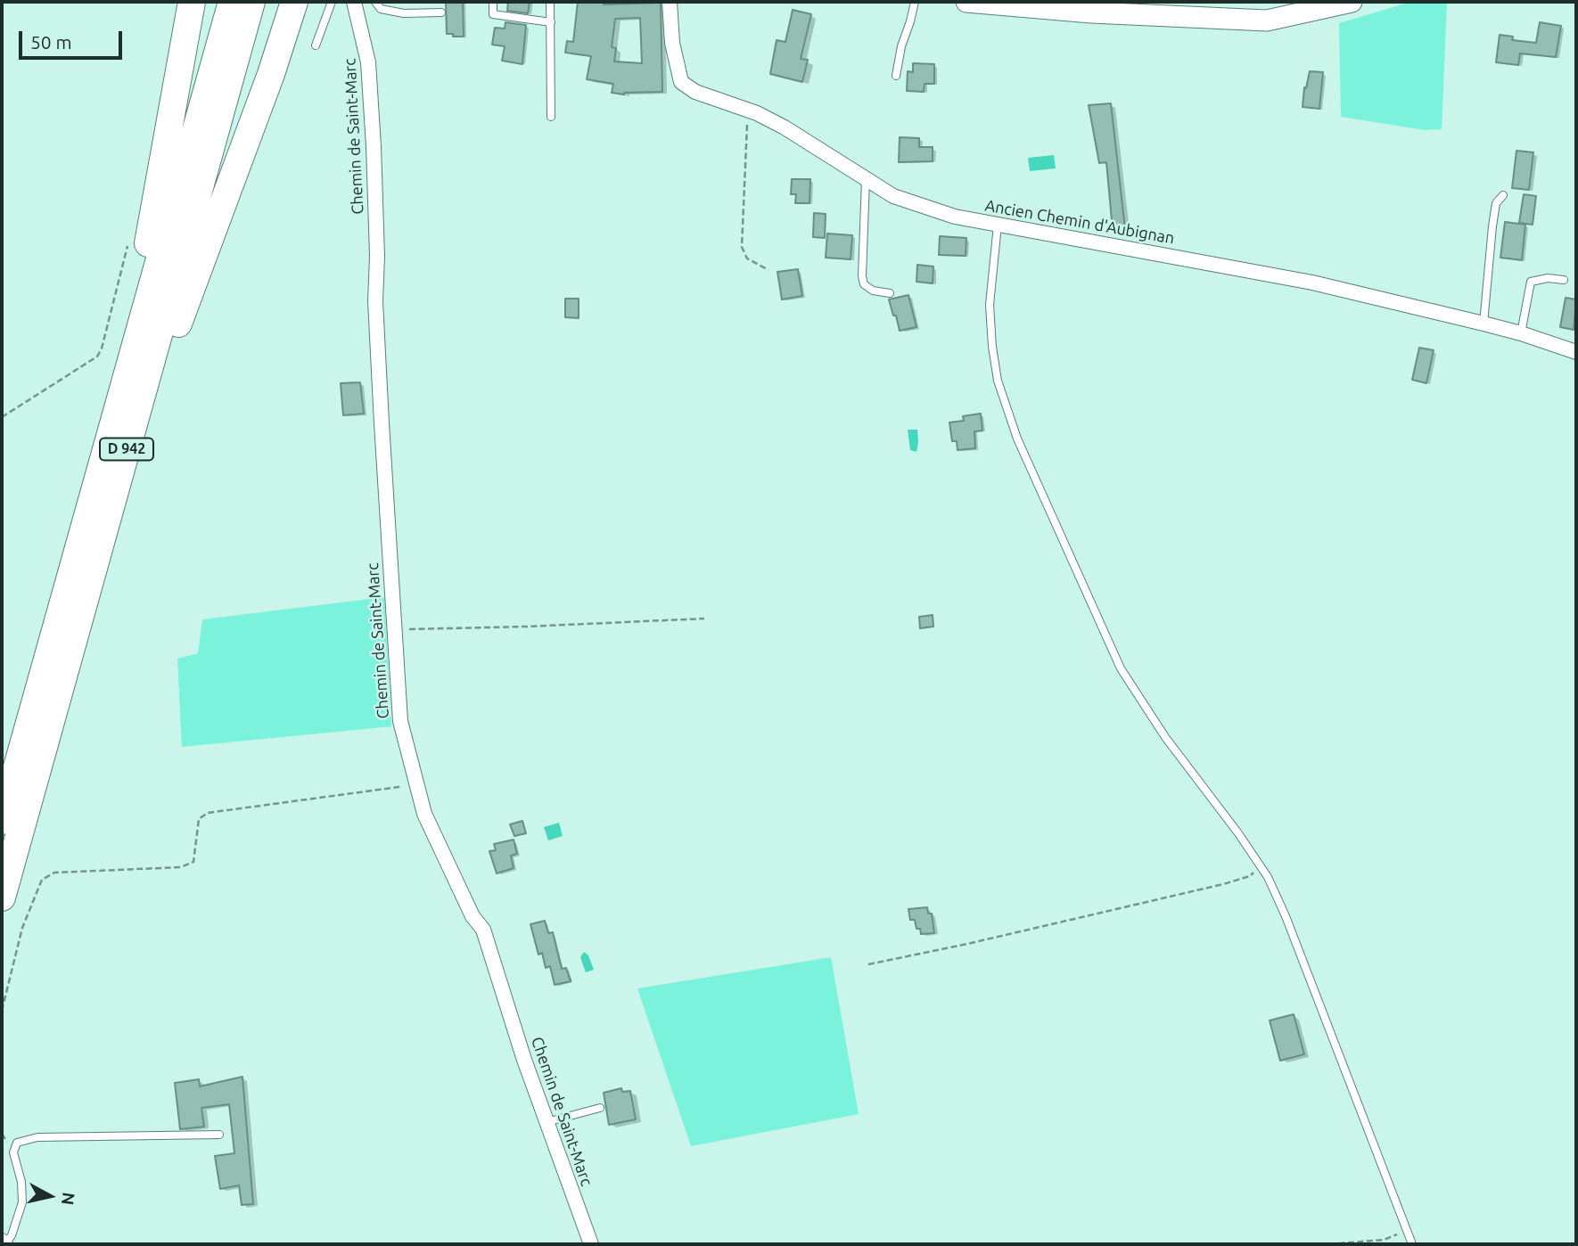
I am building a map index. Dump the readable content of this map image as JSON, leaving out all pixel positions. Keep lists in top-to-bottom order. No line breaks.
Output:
{"streets":{"highway":["D 942"],"street":["Chemin de Saint-Marc","Ancien Chemin d'Aubignan"]},"scale_bar":"50 m","north":"right"}
